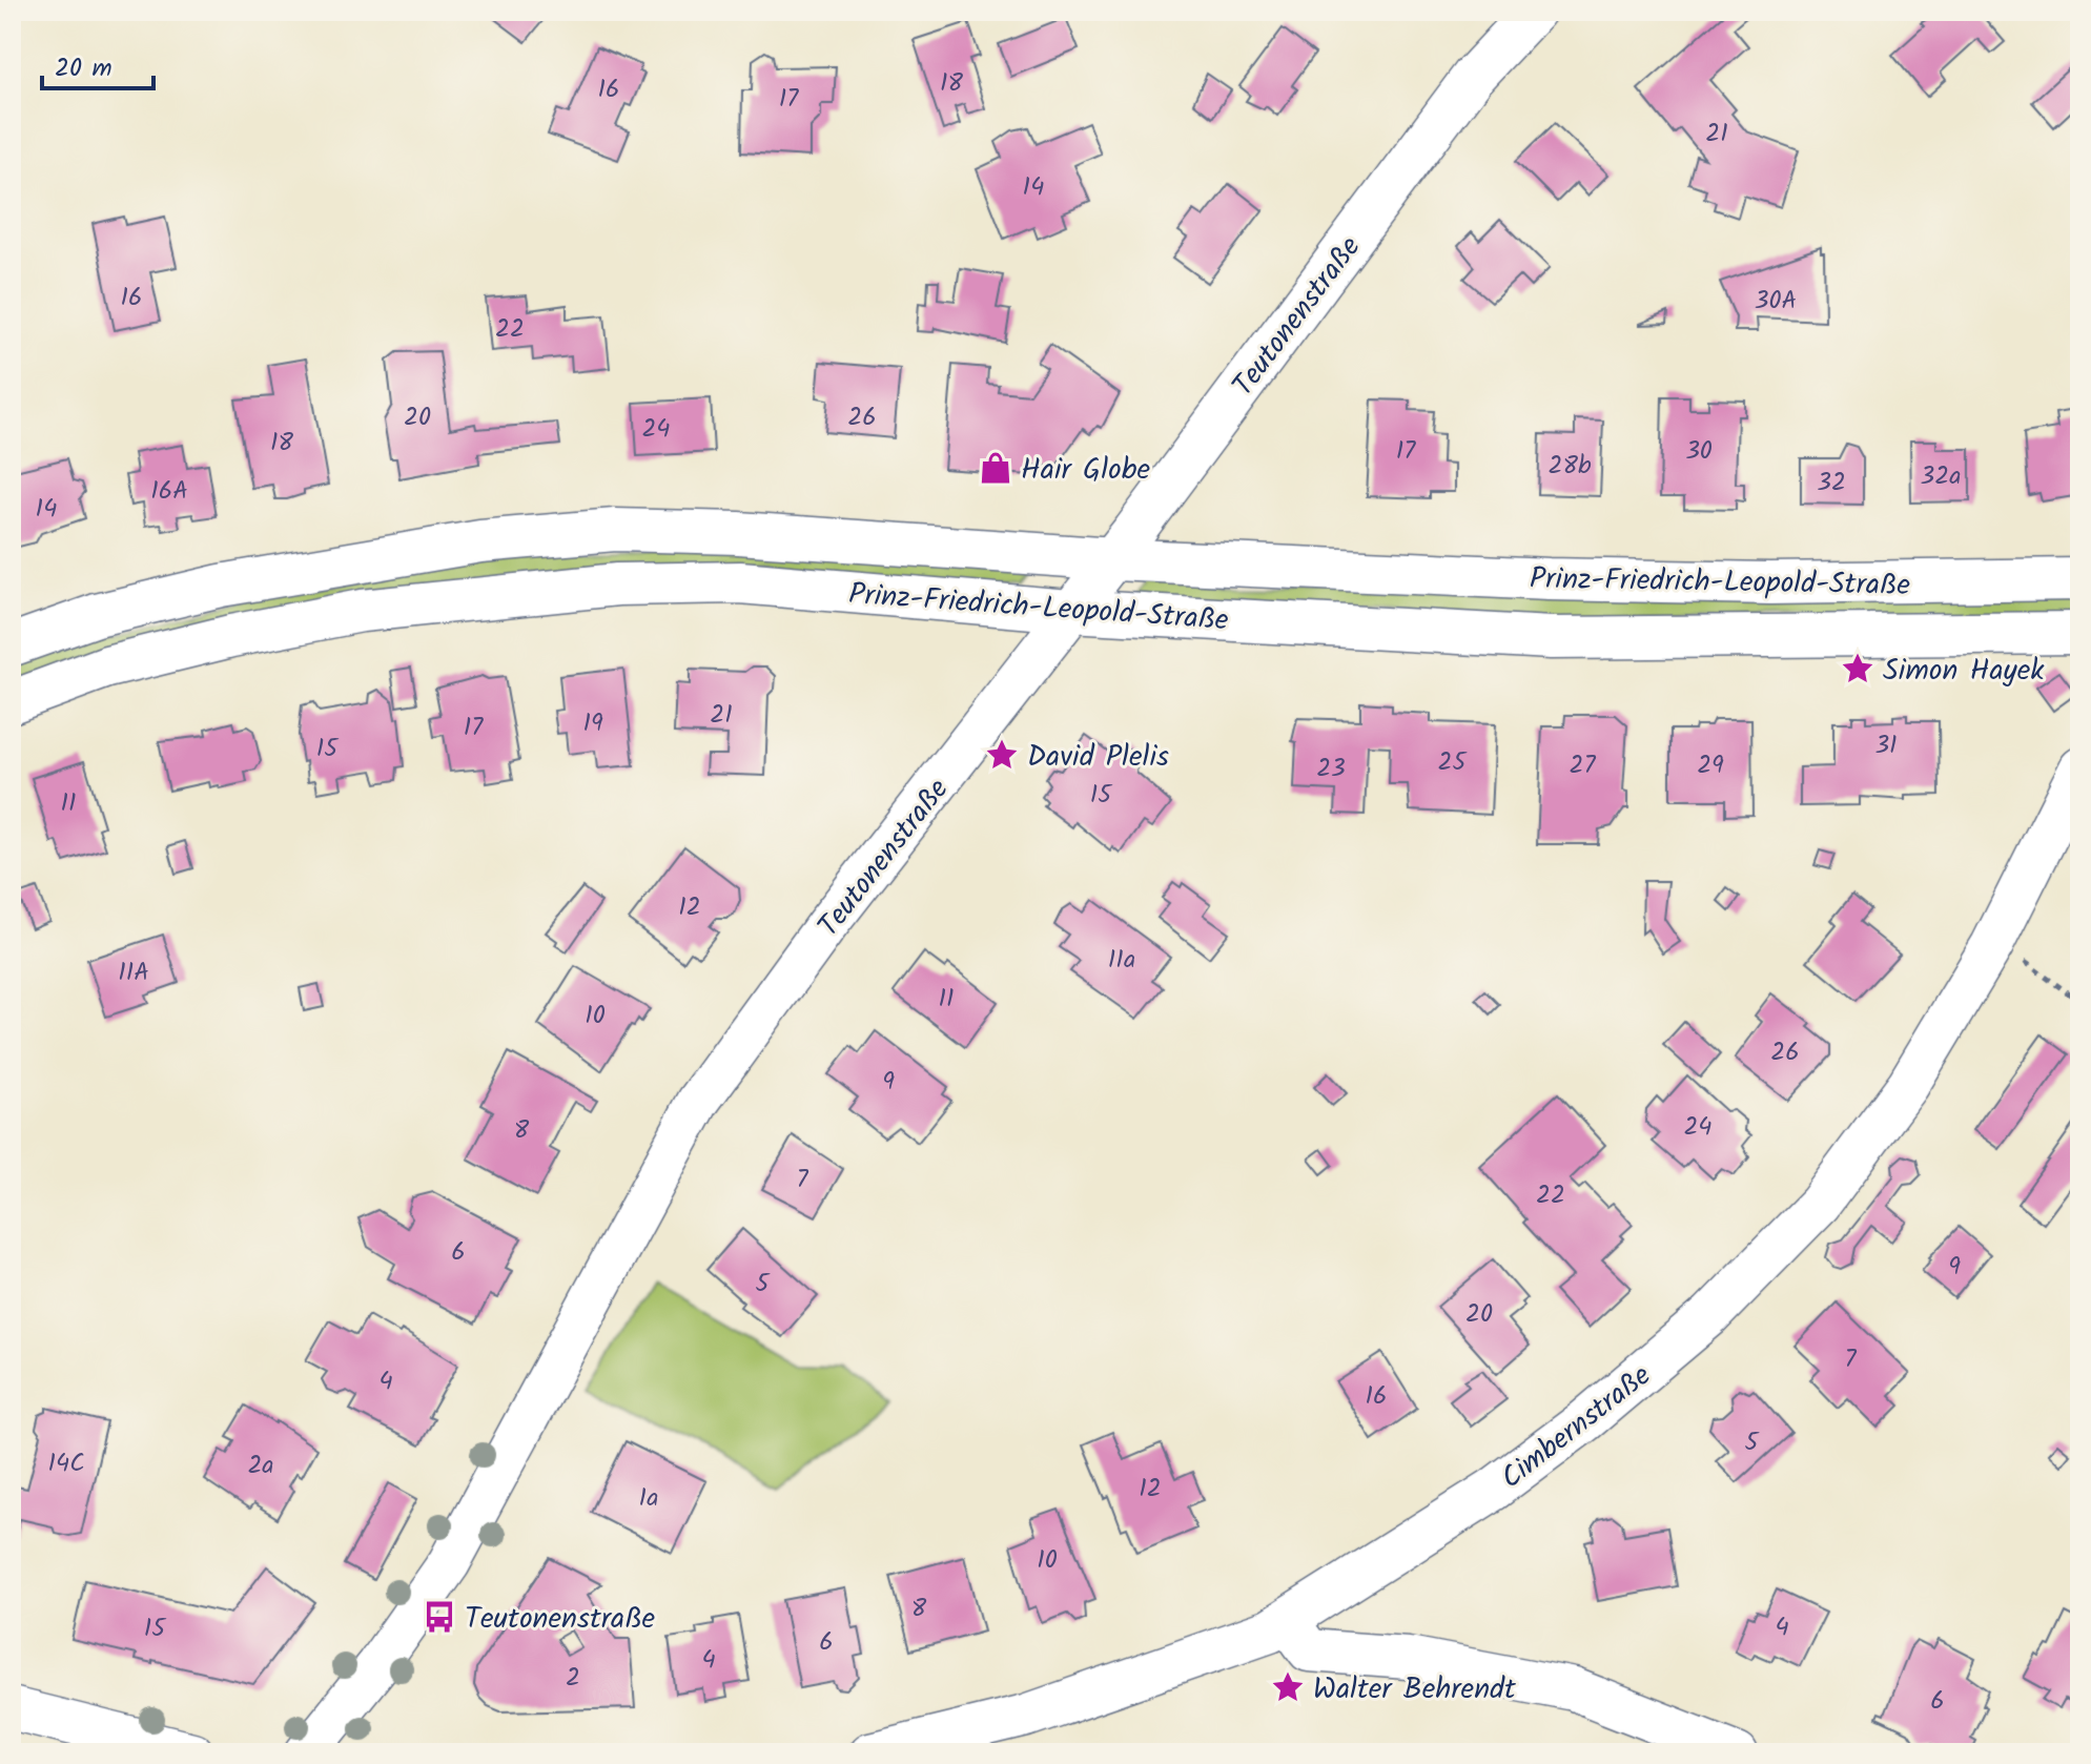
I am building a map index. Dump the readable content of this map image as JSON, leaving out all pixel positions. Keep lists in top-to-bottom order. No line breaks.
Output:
{"streets":{"street":["Teutonenstraße","Prinz-Friedrich-Leopold-Straße","Cimbernstraße"]},"crossings":[["Teutonenstraße","Prinz-Friedrich-Leopold-Straße"]],"places":{"shop":["Hair Globe"],"place":["Simon Hayek","David Plelis","Walter Behrendt"],"bus stop":["Teutonenstraße"]},"house_numbers":["18","16","17","21","14","16","30A","22","20","26","24","18","17","30","28b","32a","32","16A","14","21","19","17","31","15","25","27","29","23","15","11","12","11a","11A","11","10","26","9","24","8","7","22","6","9","5","20","7","4","16","5","14C","2a","12","1a","10","8","4","15","6","4","2","6"],"scale_bar":"20 m"}
